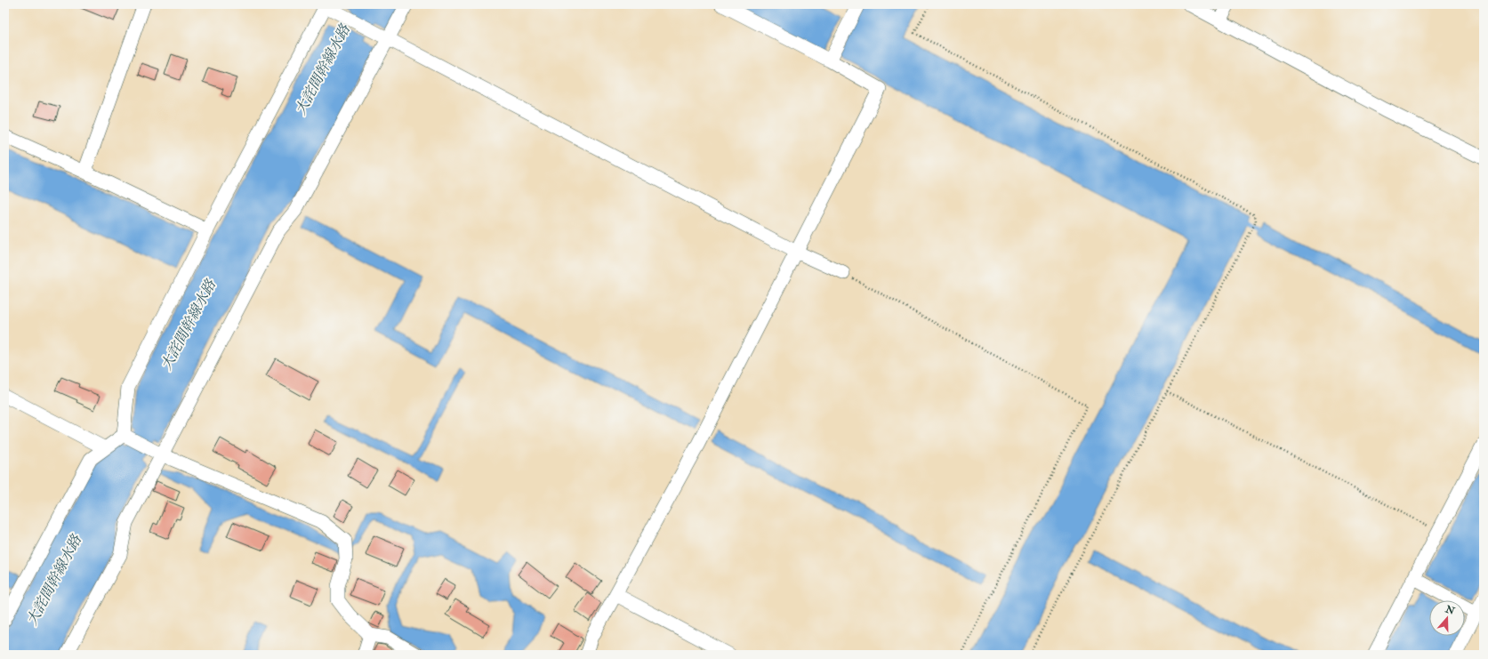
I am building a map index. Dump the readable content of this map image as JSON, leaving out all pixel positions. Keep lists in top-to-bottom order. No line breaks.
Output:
{"water":["大詫間幹線水路"],"north":"top"}
